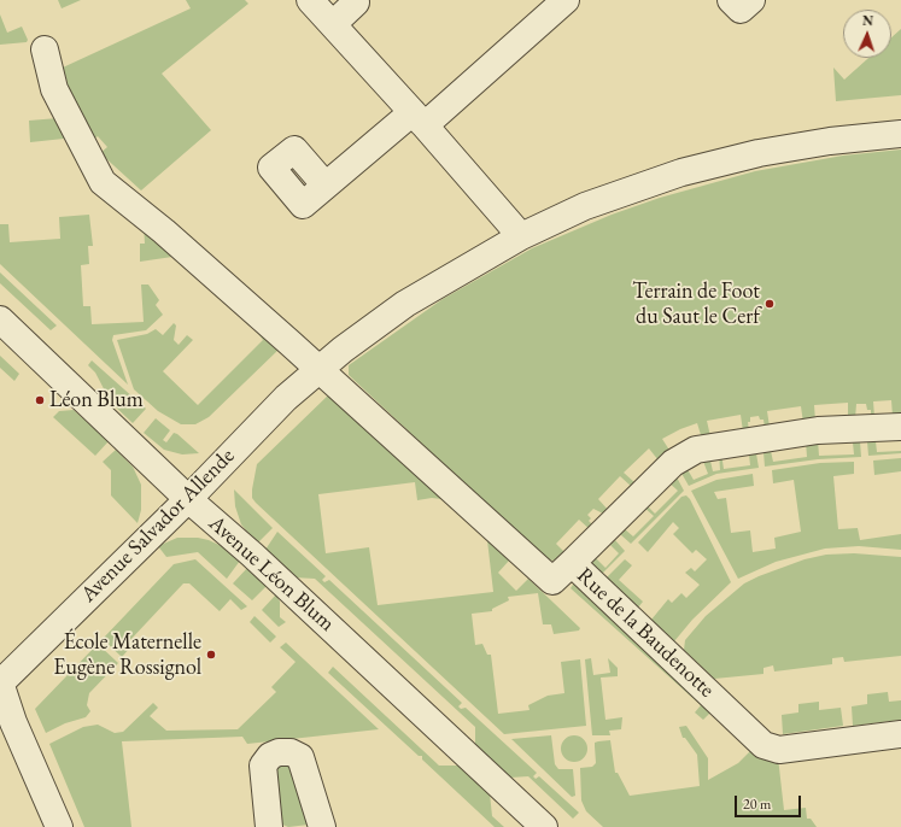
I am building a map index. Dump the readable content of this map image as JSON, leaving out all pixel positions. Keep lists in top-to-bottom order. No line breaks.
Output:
{"streets":{"street":["Avenue Salvador Allende","Avenue Léon Blum","Rue de la Baudenotte"]},"crossings":[["Avenue Salvador Allende","Avenue Léon Blum"]],"places":["Terrain de Foot du Saut le Cerf","Léon Blum","École Maternelle Eugène Rossignol"],"scale_bar":"20 m","north":"top"}
